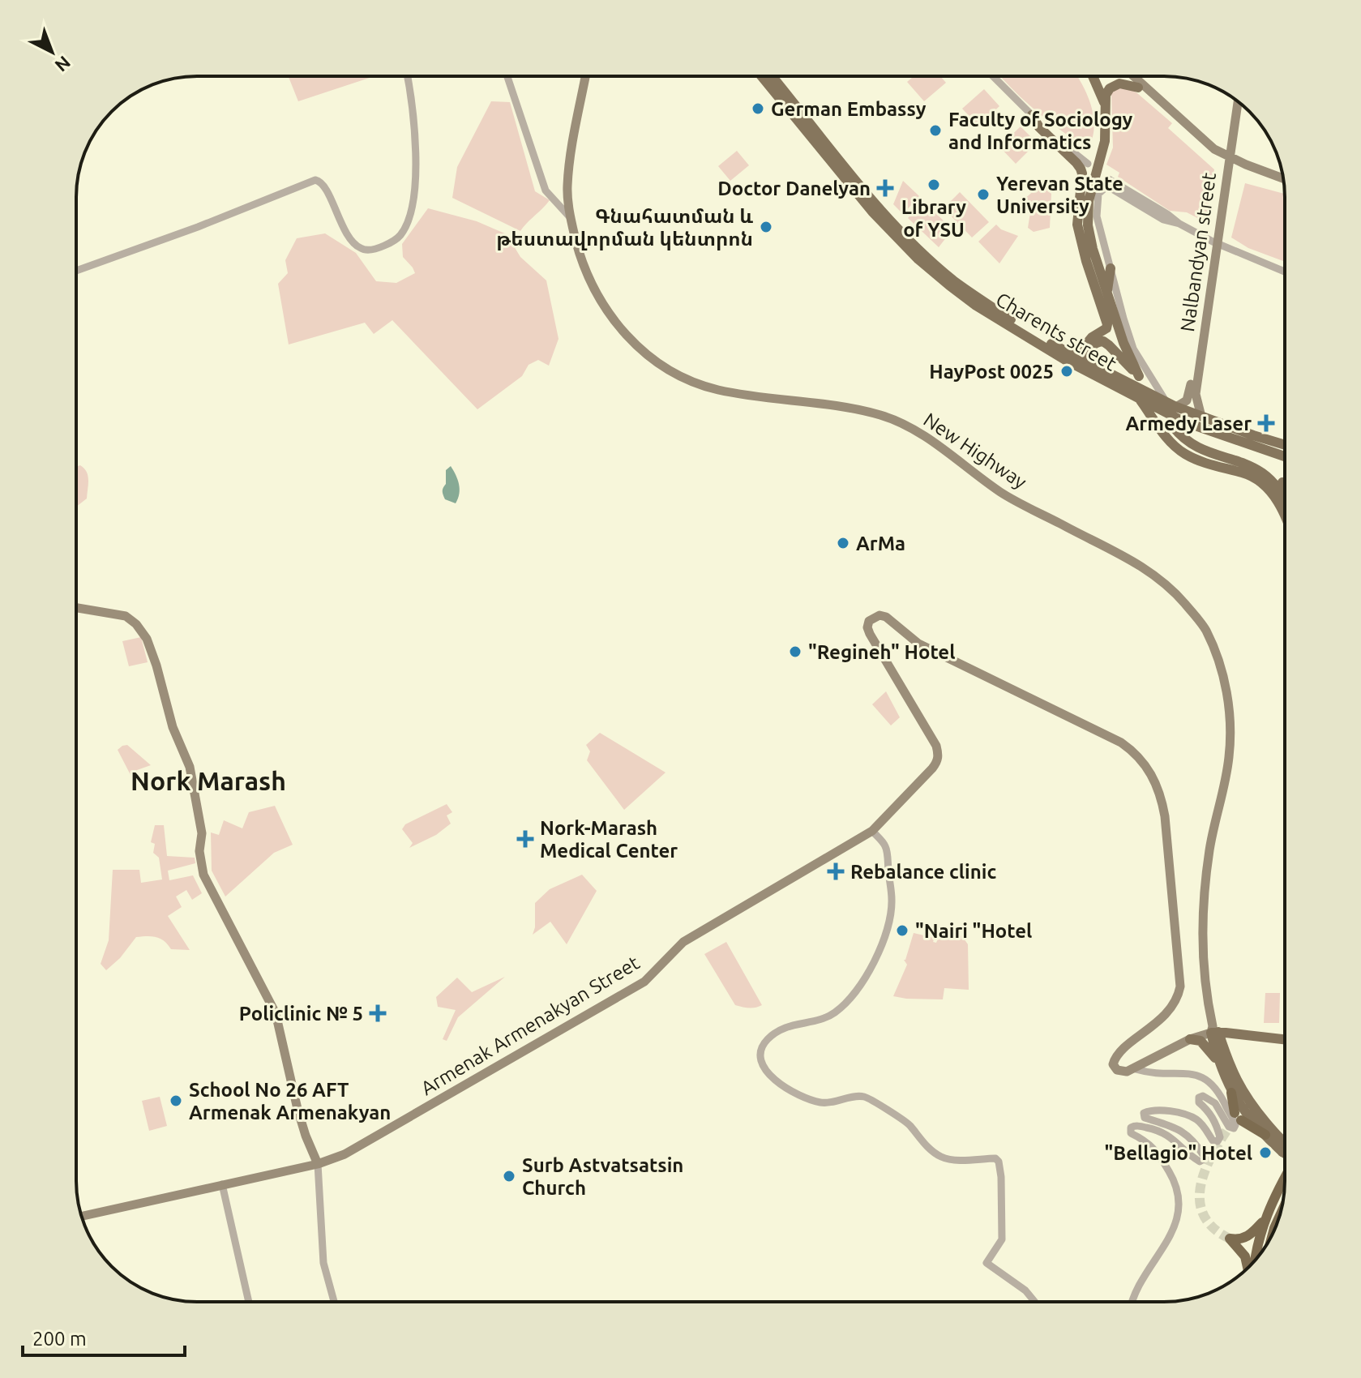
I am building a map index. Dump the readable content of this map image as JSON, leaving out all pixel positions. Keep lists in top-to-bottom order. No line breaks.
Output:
{"streets":{"main road":["Nalbandyan street","Charents street","New Highway","Armenak Armenakyan Street"]},"crossings":[["Nalbandyan street","Charents street"]],"districts":["Nork Marash"],"places":{"other":["German Embassy","Faculty of Sociology and Informatics","Library of YSU","Yerevan State University","Գնահատման և թեստավորման կենտրոն","HayPost 0025","ArMa","\"Regineh\" Hotel","\"Nairi \"Hotel","School No 26 AFT Armenak Armenakyan","\"Bellagio\" Hotel","Surb Astvatsatsin Church"],"health":["Doctor Danelyan","Armedy Laser","Nork-Marash Medical Center","Rebalance clinic","Policlinic № 5"]},"scale_bar":"200 m","north":"bottom right"}
